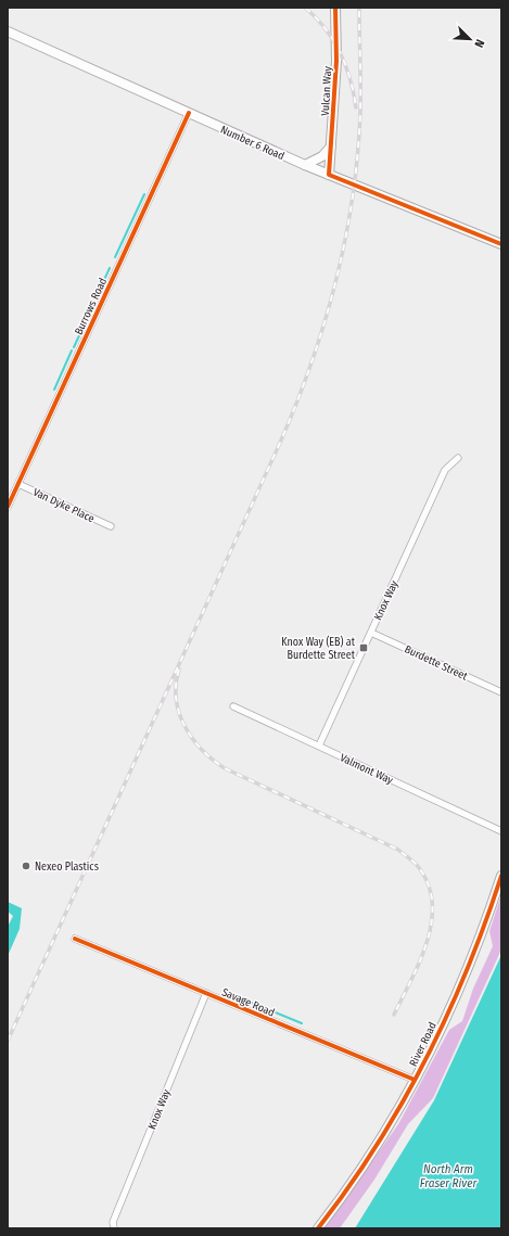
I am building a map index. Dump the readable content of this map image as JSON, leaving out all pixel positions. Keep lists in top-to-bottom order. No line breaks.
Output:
{"streets":{"street":["Vulcan Way","Number 6 Road","Burrows Road","Van Dyke Place","Knox Way","Burdette Street","Valmont Way","Savage Road","River Road"]},"crossings":[["Vulcan Way","Number 6 Road"],["Number 6 Road","Burrows Road"],["Burrows Road","Van Dyke Place"],["Knox Way","Burdette Street"],["Knox Way","Valmont Way"],["Knox Way","Savage Road"],["Savage Road","River Road"]],"water":["North Arm Fraser River"],"places":{"transit":["Knox Way (EB) at Burdette Street"],"other":["Nexeo Plastics"]},"north":"bottom right"}
